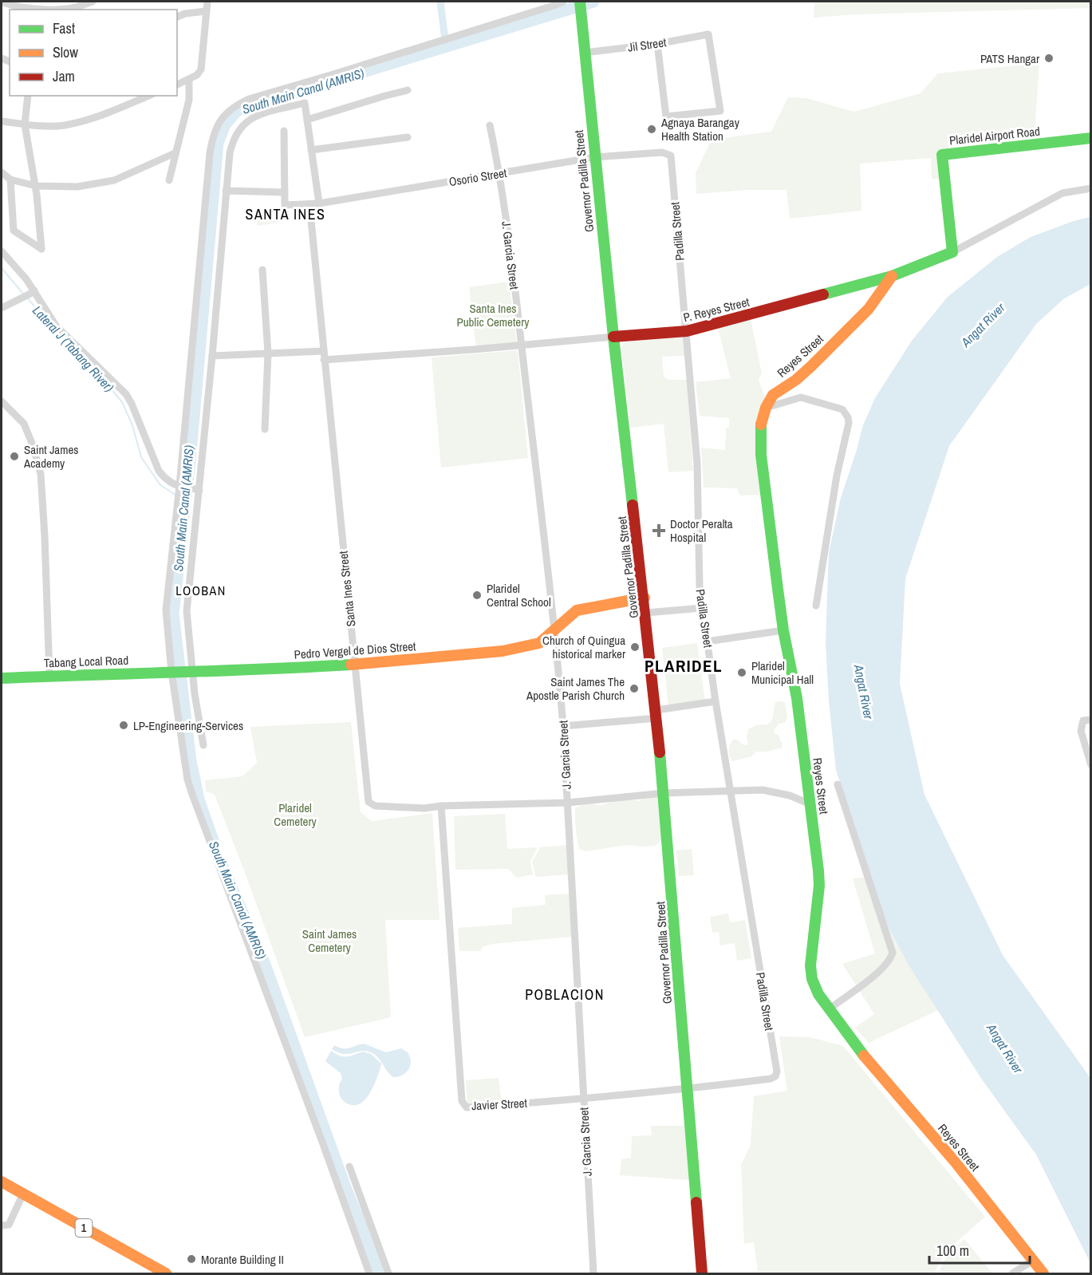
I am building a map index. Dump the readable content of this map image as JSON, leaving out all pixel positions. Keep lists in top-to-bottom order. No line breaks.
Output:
{"streets":{"main road":["Plaridel Airport Road","Governor Padilla Street","P. Reyes Street","Reyes Street","Pedro Vergel de Dios Street","Tabang Local Road","1"],"street":["Jil Street","Osorio Street","Padilla Street","J. Garcia Street","Santa Ines Street","Javier Street"]},"crossings":[["Jil Street","Governor Padilla Street"],["Plaridel Airport Road","P. Reyes Street"],["Osorio Street","Governor Padilla Street"],["Osorio Street","Padilla Street"],["Osorio Street","J. Garcia Street"],["Osorio Street","Santa Ines Street"],["Governor Padilla Street","P. Reyes Street"],["Governor Padilla Street","Santa Ines Street"],["Governor Padilla Street","Pedro Vergel de Dios Street"],["Governor Padilla Street","Javier Street"],["Padilla Street","P. Reyes Street"],["Padilla Street","Santa Ines Street"],["Padilla Street","Javier Street"],["J. Garcia Street","P. Reyes Street"],["J. Garcia Street","Santa Ines Street"],["J. Garcia Street","Pedro Vergel de Dios Street"],["J. Garcia Street","Javier Street"],["P. Reyes Street","Reyes Street"],["P. Reyes Street","Santa Ines Street"],["Reyes Street","Santa Ines Street"],["Santa Ines Street","Pedro Vergel de Dios Street"],["Santa Ines Street","Javier Street"],["Pedro Vergel de Dios Street","Tabang Local Road"]],"districts":["SANTA INES","LOOBAN","PLARIDEL","POBLACION"],"water":["South Main Canal (AMRIS)","Angat River","Lateral J (Tabang River)"],"parks":["Santa Ines Public Cemetery","Plaridel Cemetery","Saint James Cemetery"],"places":{"other":["PATS Hangar","Agnaya Barangay Health Station","Saint James Academy","Plaridel Central School","Church of Quingua historical marker","Plaridel Municipal Hall","Saint James The Apostle Parish Church","LP-Engineering-Services","Morante Building II"],"health":["Doctor Peralta Hospital"]},"legend":["Fast","Slow","Jam"],"scale_bar":"100 m"}
